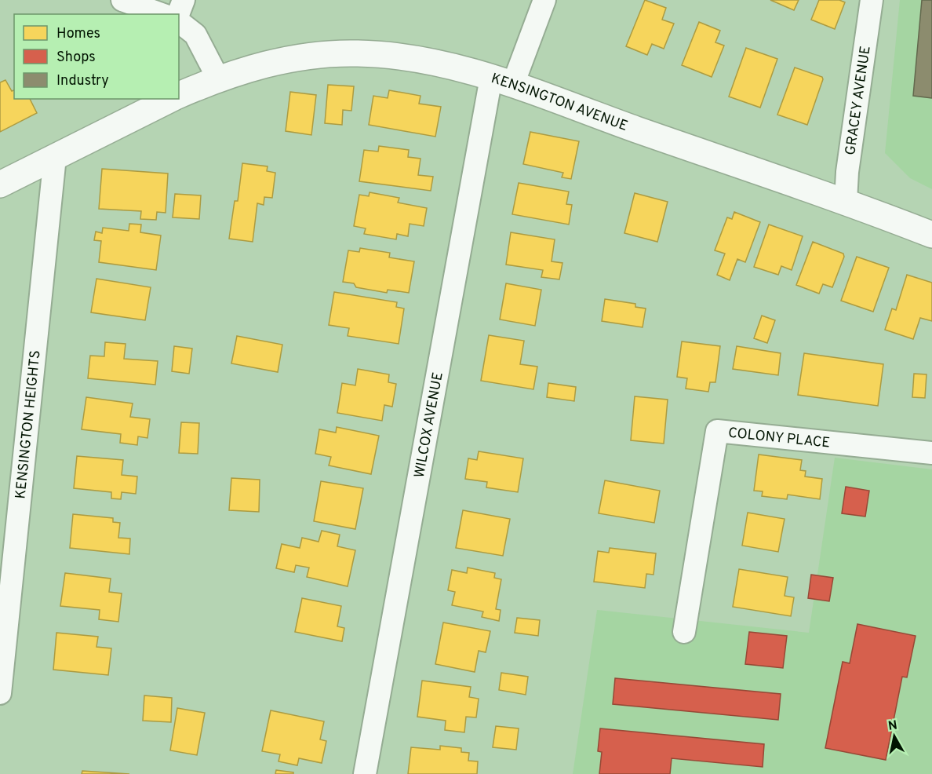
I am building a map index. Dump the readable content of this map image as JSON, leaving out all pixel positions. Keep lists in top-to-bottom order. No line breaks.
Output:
{"streets":{"main road":["KENSINGTON AVENUE"],"street":["GRACEY AVENUE","KENSINGTON HEIGHTS","WILCOX AVENUE","COLONY PLACE"]},"crossings":[["GRACEY AVENUE","KENSINGTON AVENUE"],["KENSINGTON AVENUE","WILCOX AVENUE"]],"legend":["Homes","Shops","Industry"],"north":"top"}
